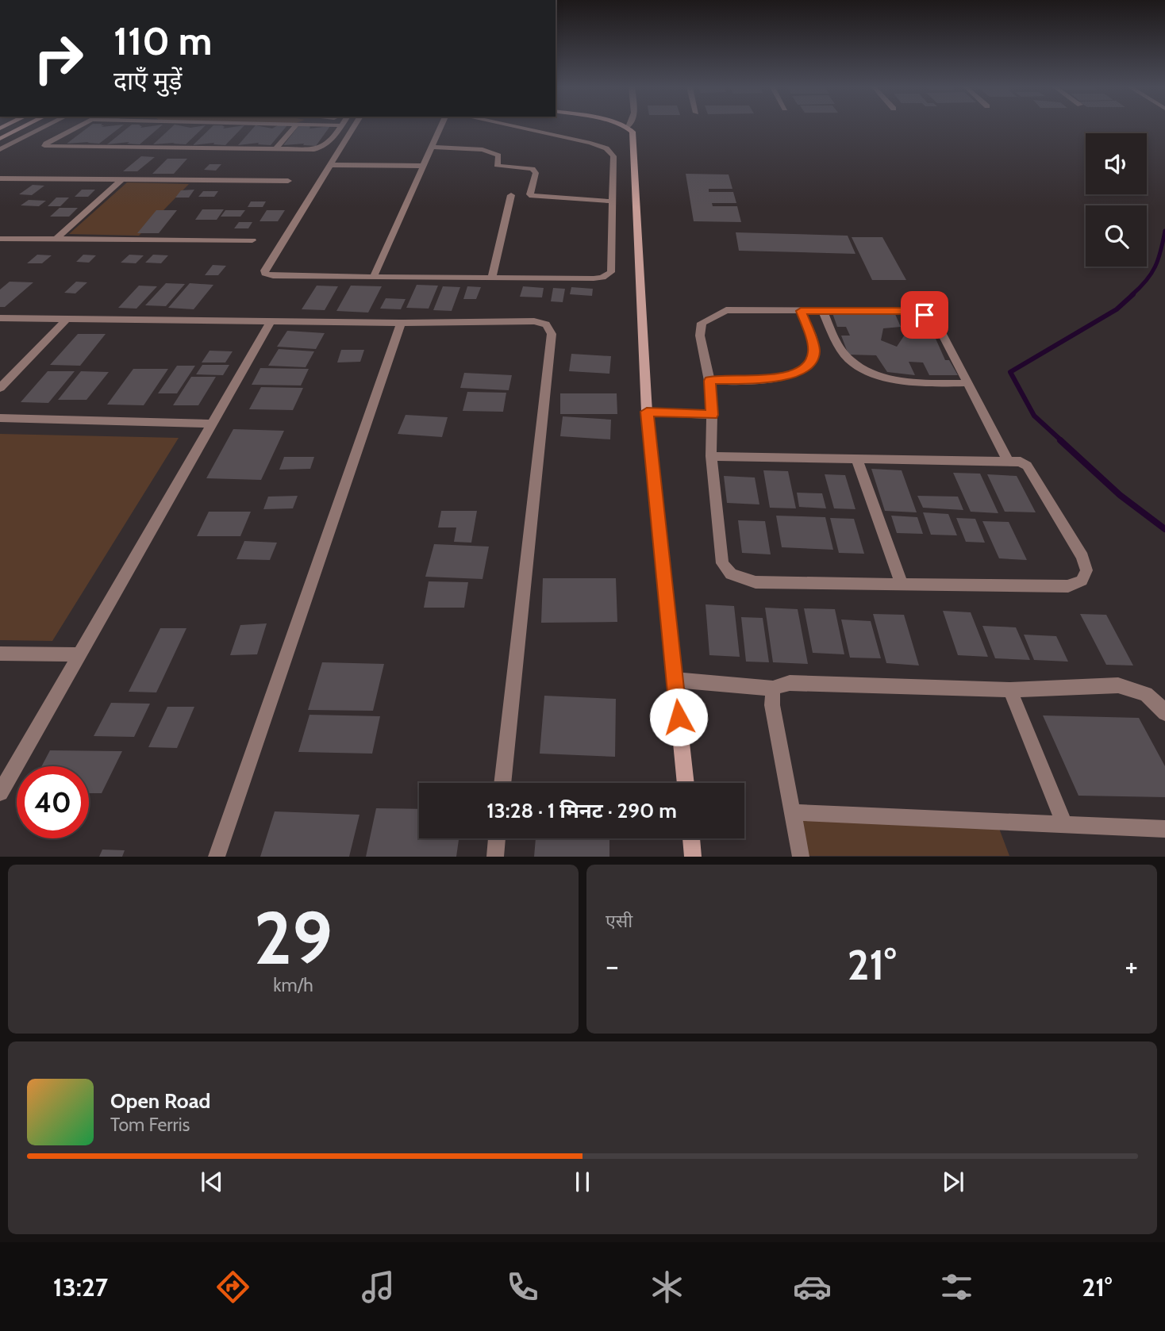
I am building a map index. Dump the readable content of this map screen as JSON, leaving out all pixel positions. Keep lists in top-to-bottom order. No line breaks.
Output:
{"page":{"turn":["110 m","दाएँ मुड़ें"],"limit":"40","trip":"13:28 · 1 मिनट · 290 m","tile":[["29","km/h"],"एसी"],"heat":["−","21°","+"],"song":["Open Road","Tom Ferris"],"tabs":["13:27","21°"]}}
